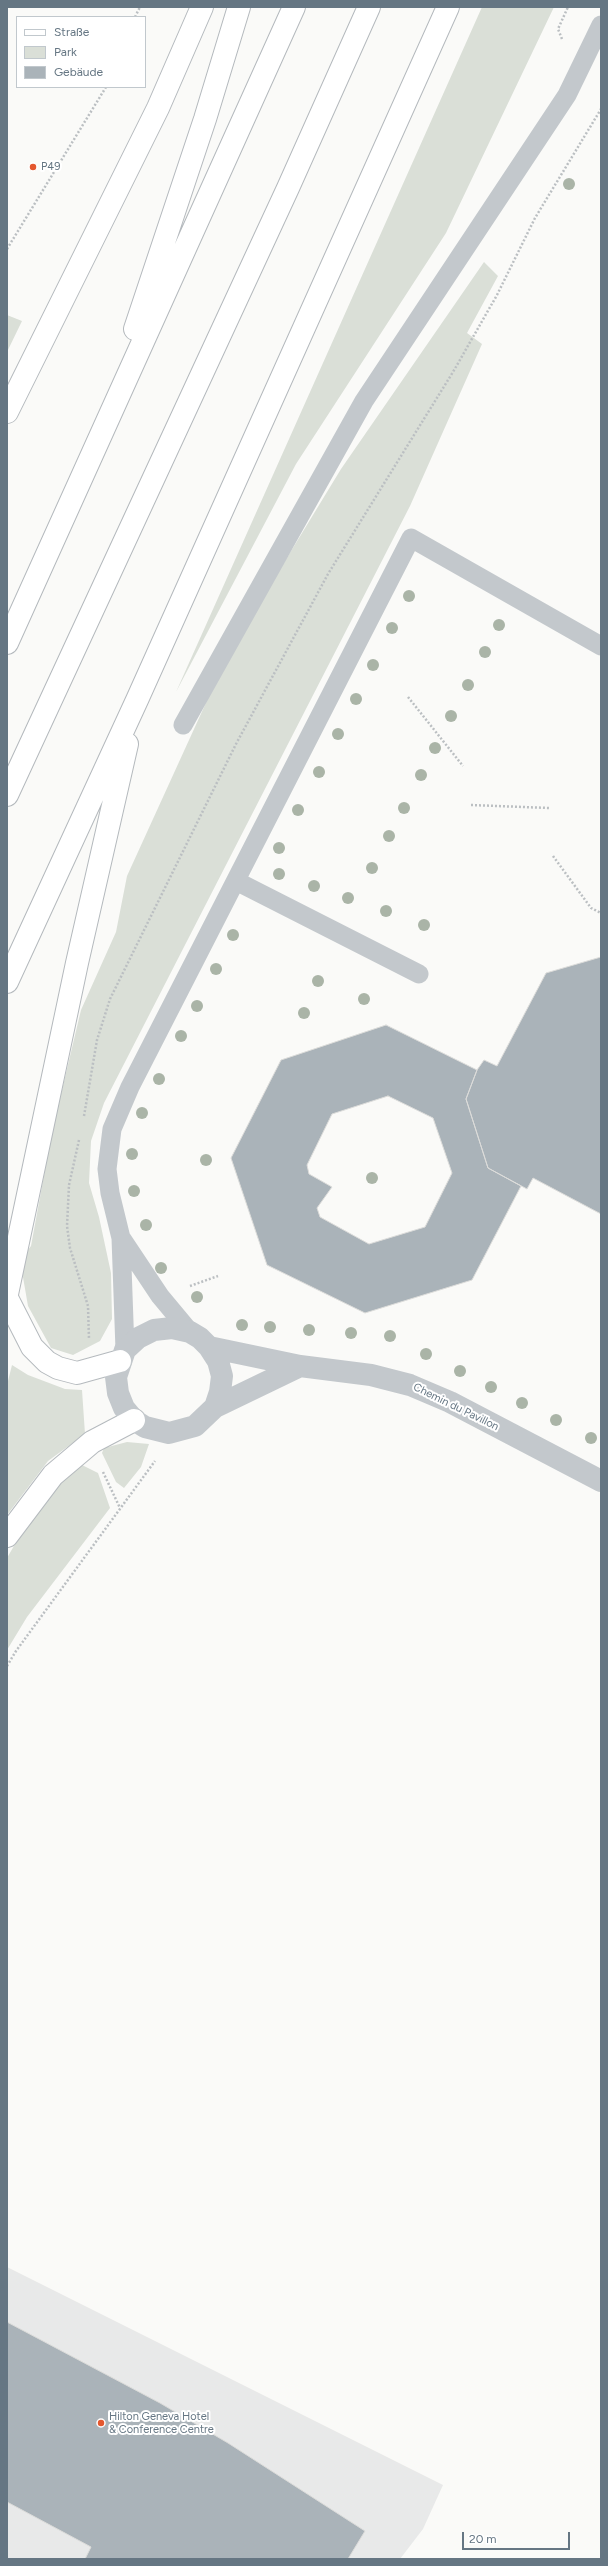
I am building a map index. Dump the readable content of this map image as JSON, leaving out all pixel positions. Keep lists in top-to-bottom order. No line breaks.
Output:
{"streets":{"street":["Chemin du Pavillon"]},"places":["P49","Hilton Geneva Hotel & Conference Centre"],"legend":["Straße","Park","Gebäude"],"scale_bar":"20 m"}
